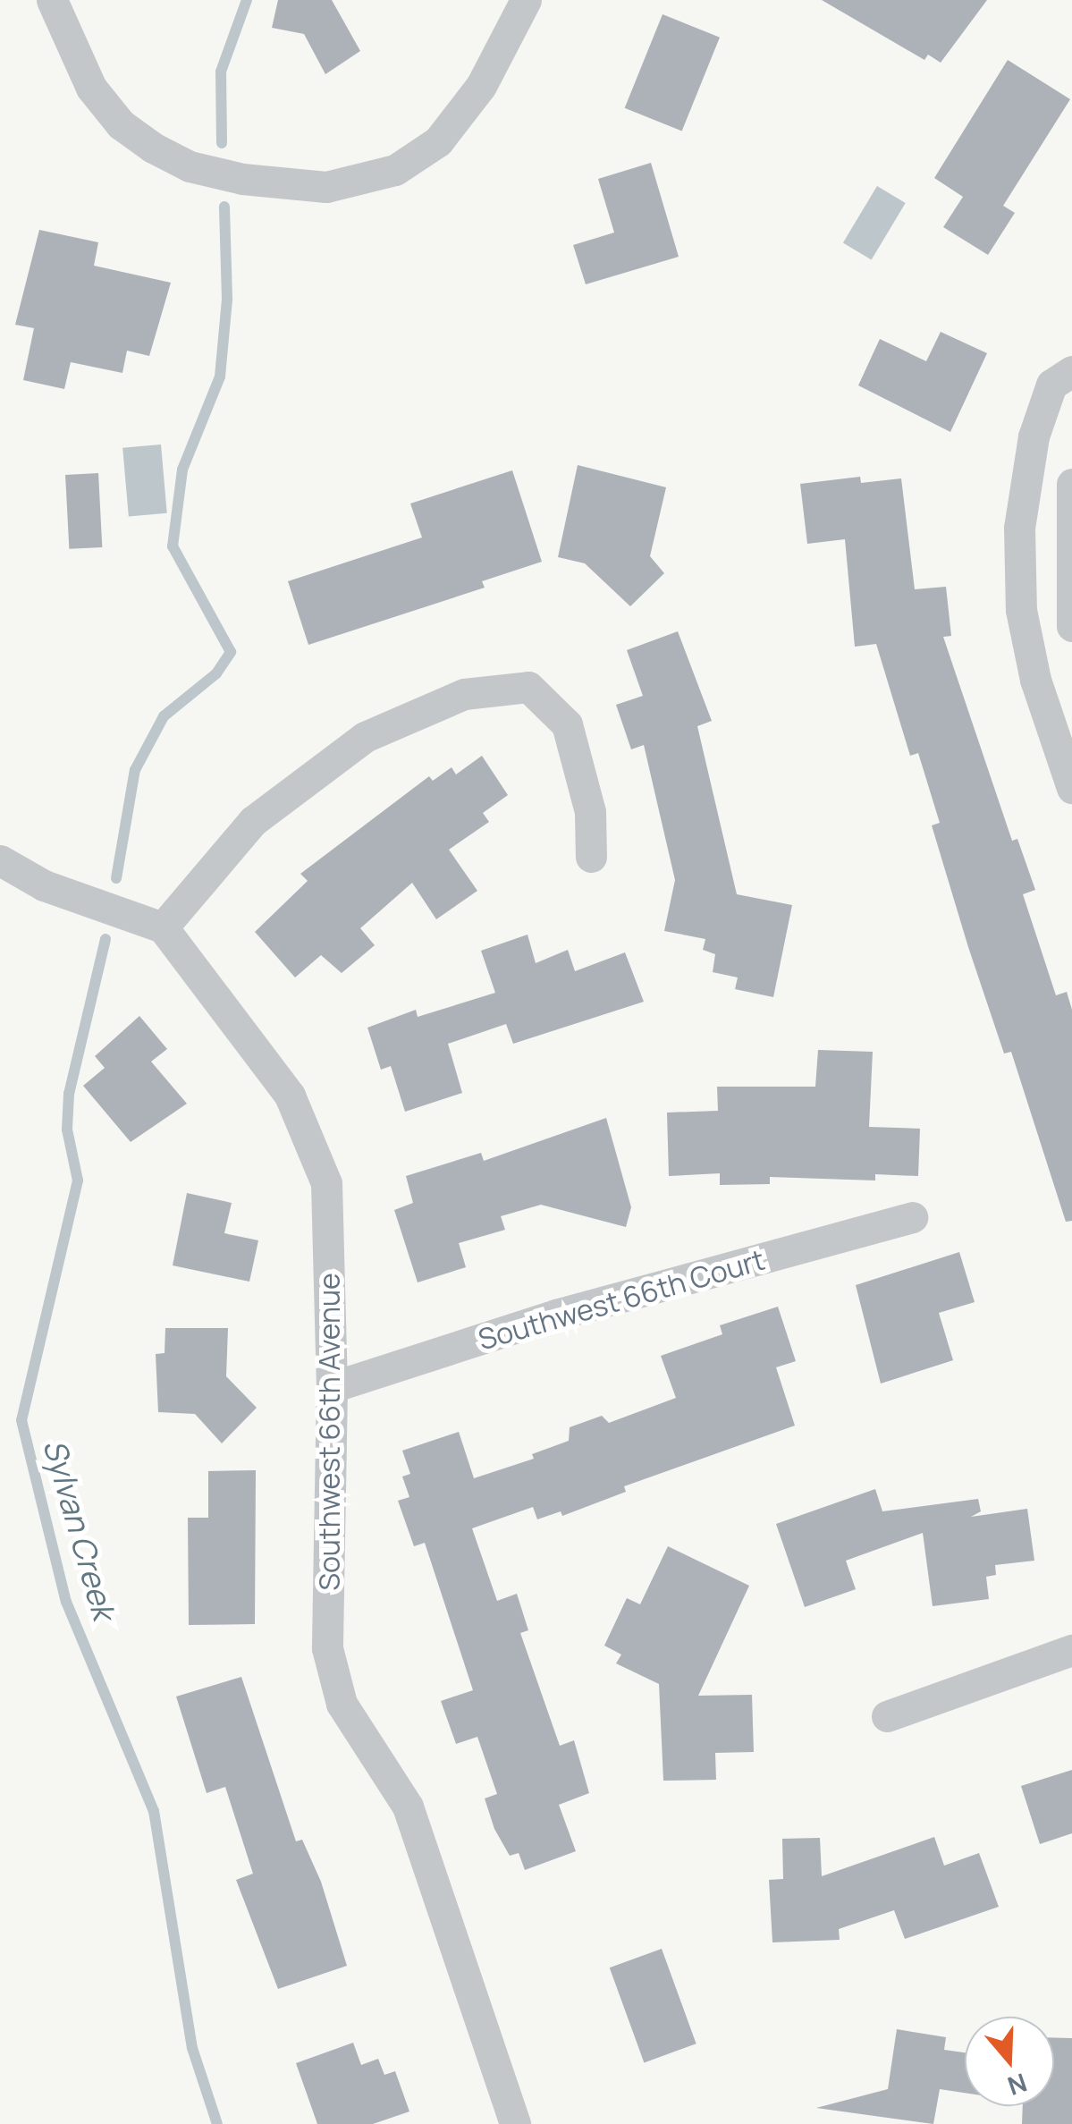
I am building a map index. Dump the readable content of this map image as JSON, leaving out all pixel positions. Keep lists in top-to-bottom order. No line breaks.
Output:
{"streets":{"street":["Southwest 66th Court","Southwest 66th Avenue"]},"crossings":[["Southwest 66th Court","Southwest 66th Avenue"]],"water":["Sylvan Creek"],"north":"bottom"}
